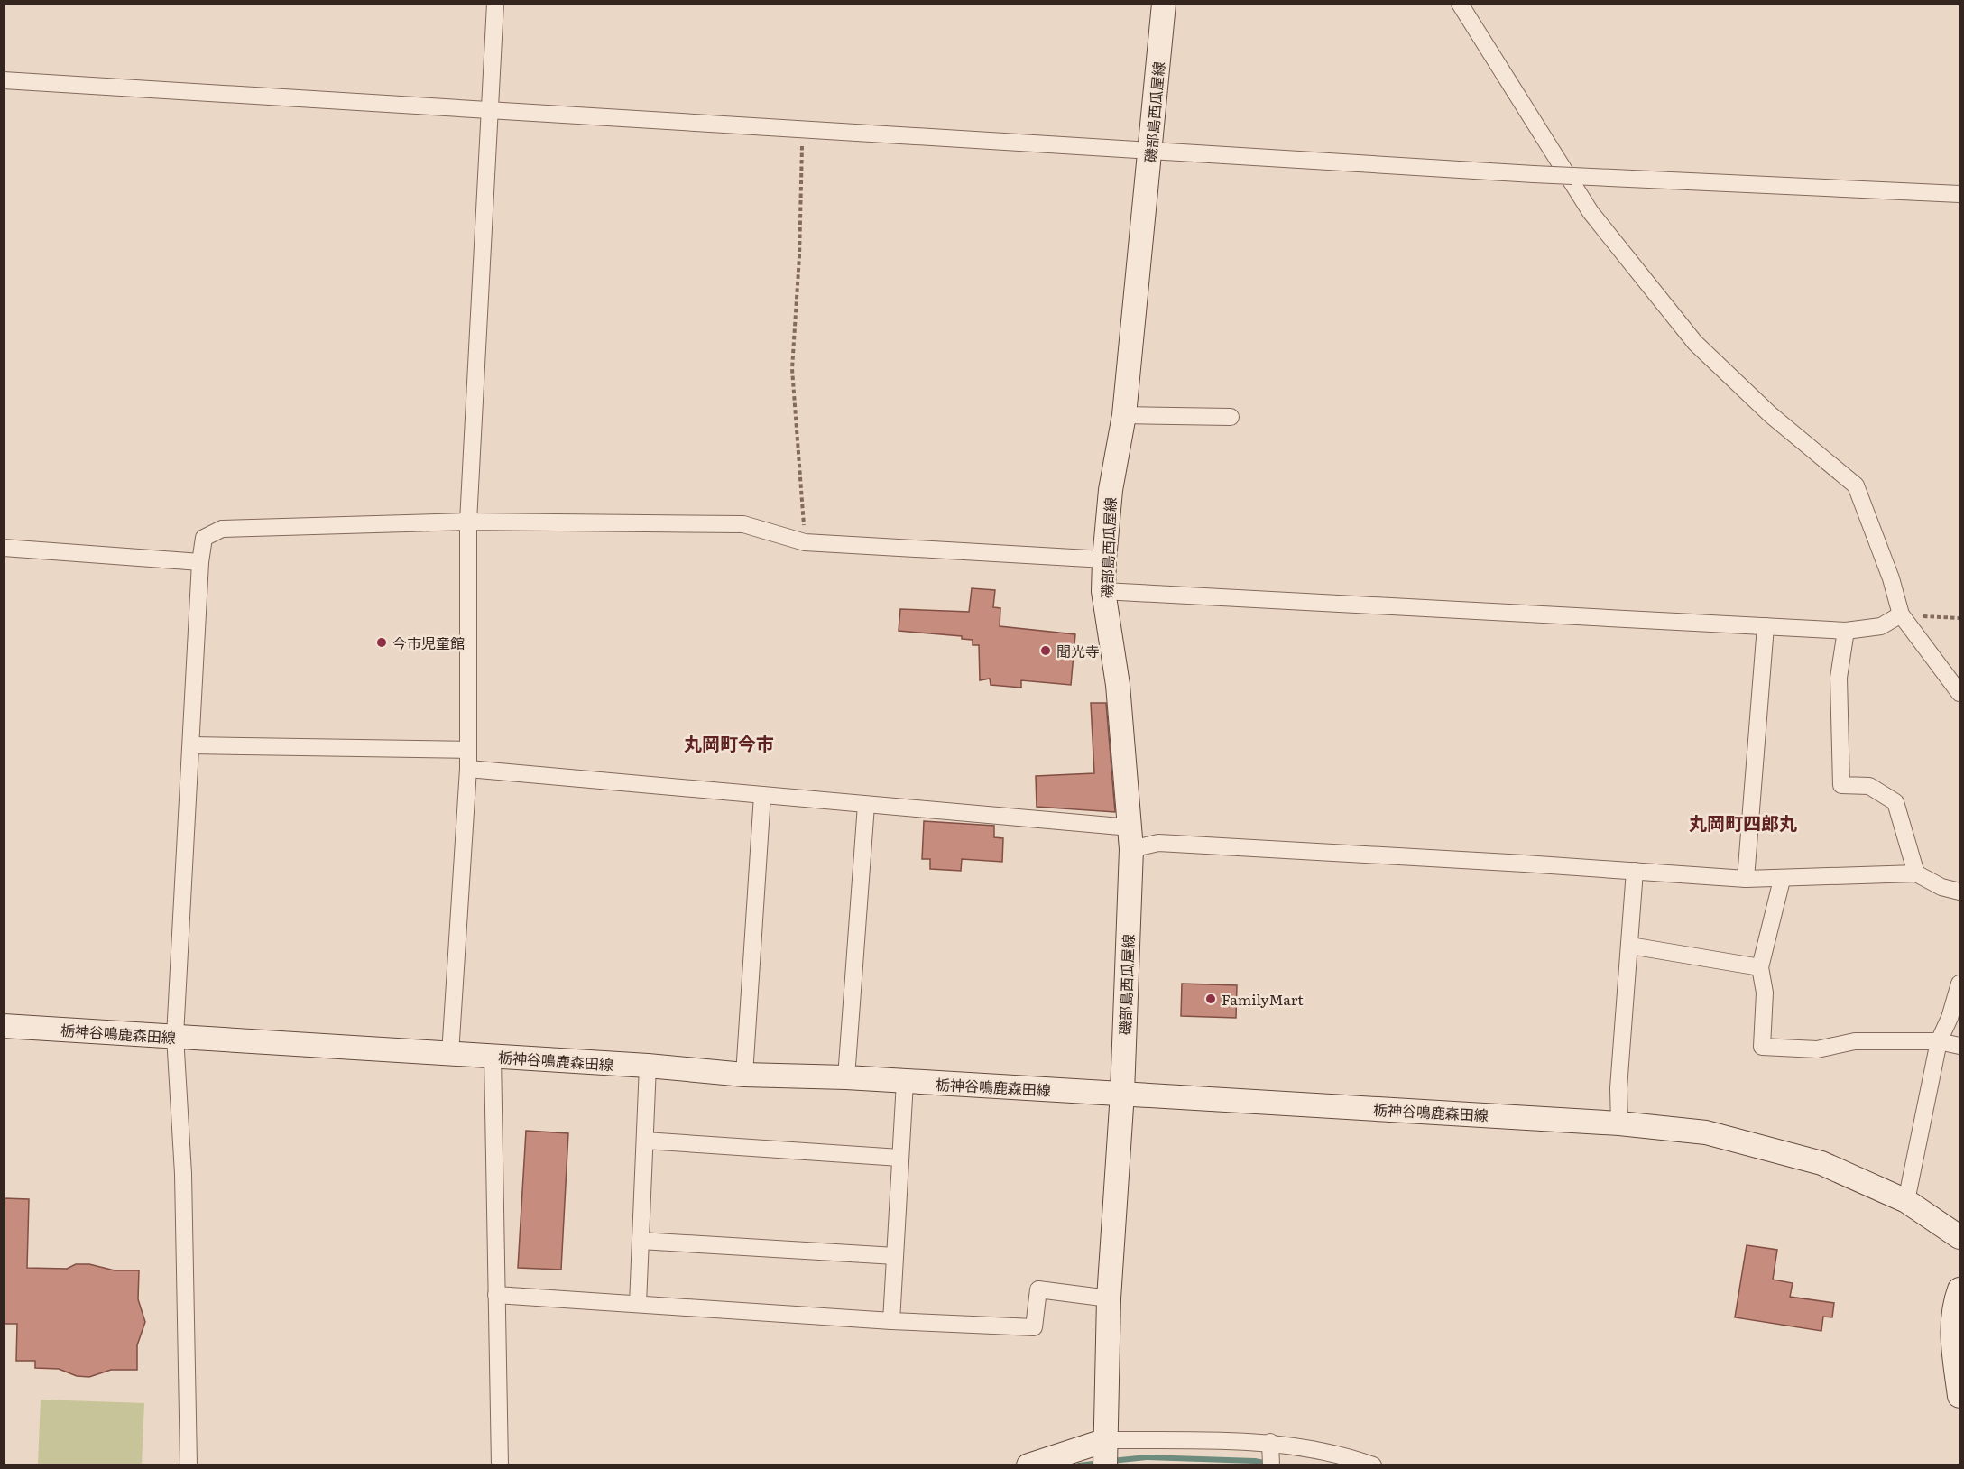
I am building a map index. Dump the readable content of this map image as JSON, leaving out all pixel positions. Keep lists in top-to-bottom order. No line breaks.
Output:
{"streets":{"main road":["磯部島西瓜屋線","栃神谷鳴鹿森田線"]},"crossings":[["磯部島西瓜屋線","栃神谷鳴鹿森田線"]],"districts":["丸岡町今市","丸岡町四郎丸"],"places":["今市児童館","聞光寺","FamilyMart"]}
